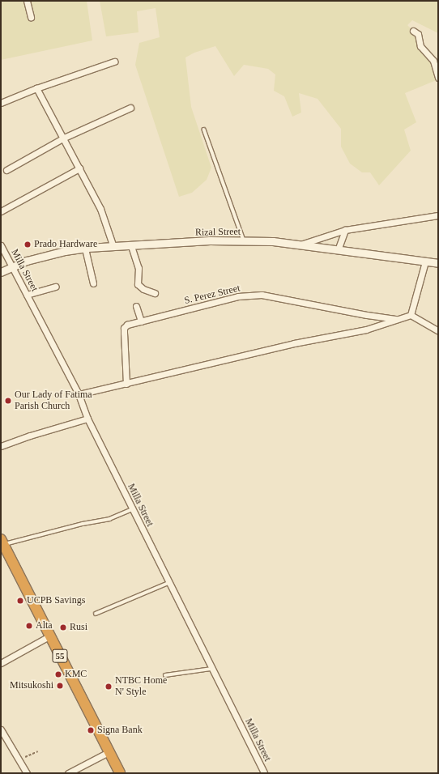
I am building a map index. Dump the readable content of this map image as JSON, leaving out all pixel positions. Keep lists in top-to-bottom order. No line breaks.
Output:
{"streets":{"highway":["55"],"street":["Rizal Street","Milla Street","S. Perez Street"]},"crossings":[["Rizal Street","Milla Street"]],"places":["Prado Hardware","Our Lady of Fatima Parish Church","UCPB Savings","Alta","Rusi","KMC","Mitsukoshi","NTBC Home N' Style","Signa Bank"]}
